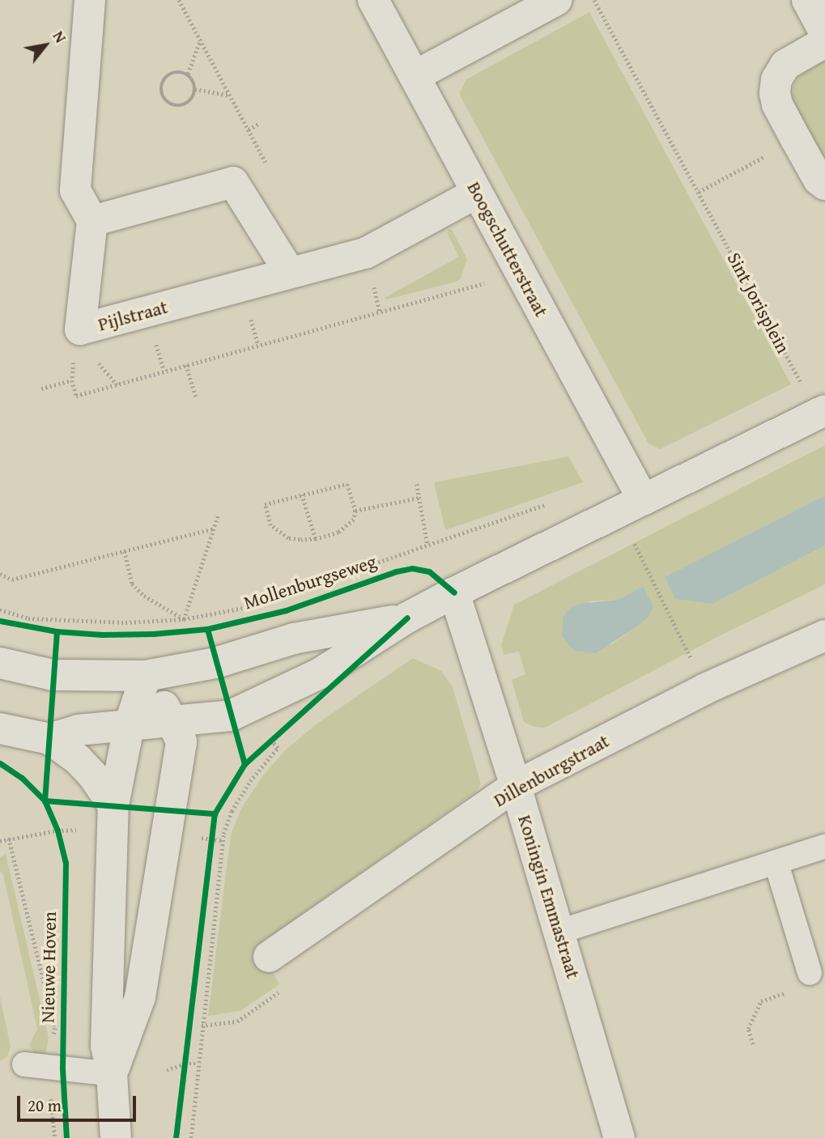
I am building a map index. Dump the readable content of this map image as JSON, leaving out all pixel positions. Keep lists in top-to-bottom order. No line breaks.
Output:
{"streets":{"street":["Boogschutterstraat","Pijlstraat","Dillenburgstraat","Koningin Emmastraat"],"path":["Sint Jorisplein"],"cycle path":["Mollenburgseweg","Nieuwe Hoven"]},"crossings":[["Boogschutterstraat","Pijlstraat"],["Dillenburgstraat","Koningin Emmastraat"]],"scale_bar":"20 m","north":"top right"}
